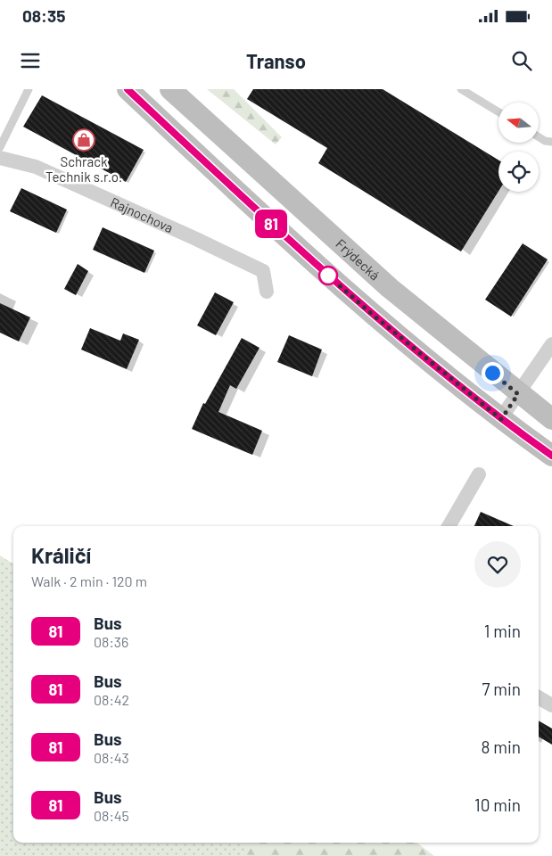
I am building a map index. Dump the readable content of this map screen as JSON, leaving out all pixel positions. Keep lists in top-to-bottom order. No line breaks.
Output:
{"streets":{"main road":["Frýdecká"],"street":["Rajnochova"]},"places":{"shop":["Schrack Technik s.r.o."]},"lines":["bus line 81"],"north":"left","page":{"status":"08:35","header":"Transo","on_map":"81","heading":["Králičí","Walk · 2 min · 120 m"],"list":[{"mark":"81","name":"Bus","note":"08:36","value":"1 min"},{"mark":"81","name":"Bus","note":"08:42","value":"7 min"},{"mark":"81","name":"Bus","note":"08:43","value":"8 min"},{"mark":"81","name":"Bus","note":"08:45","value":"10 min"}]}}
